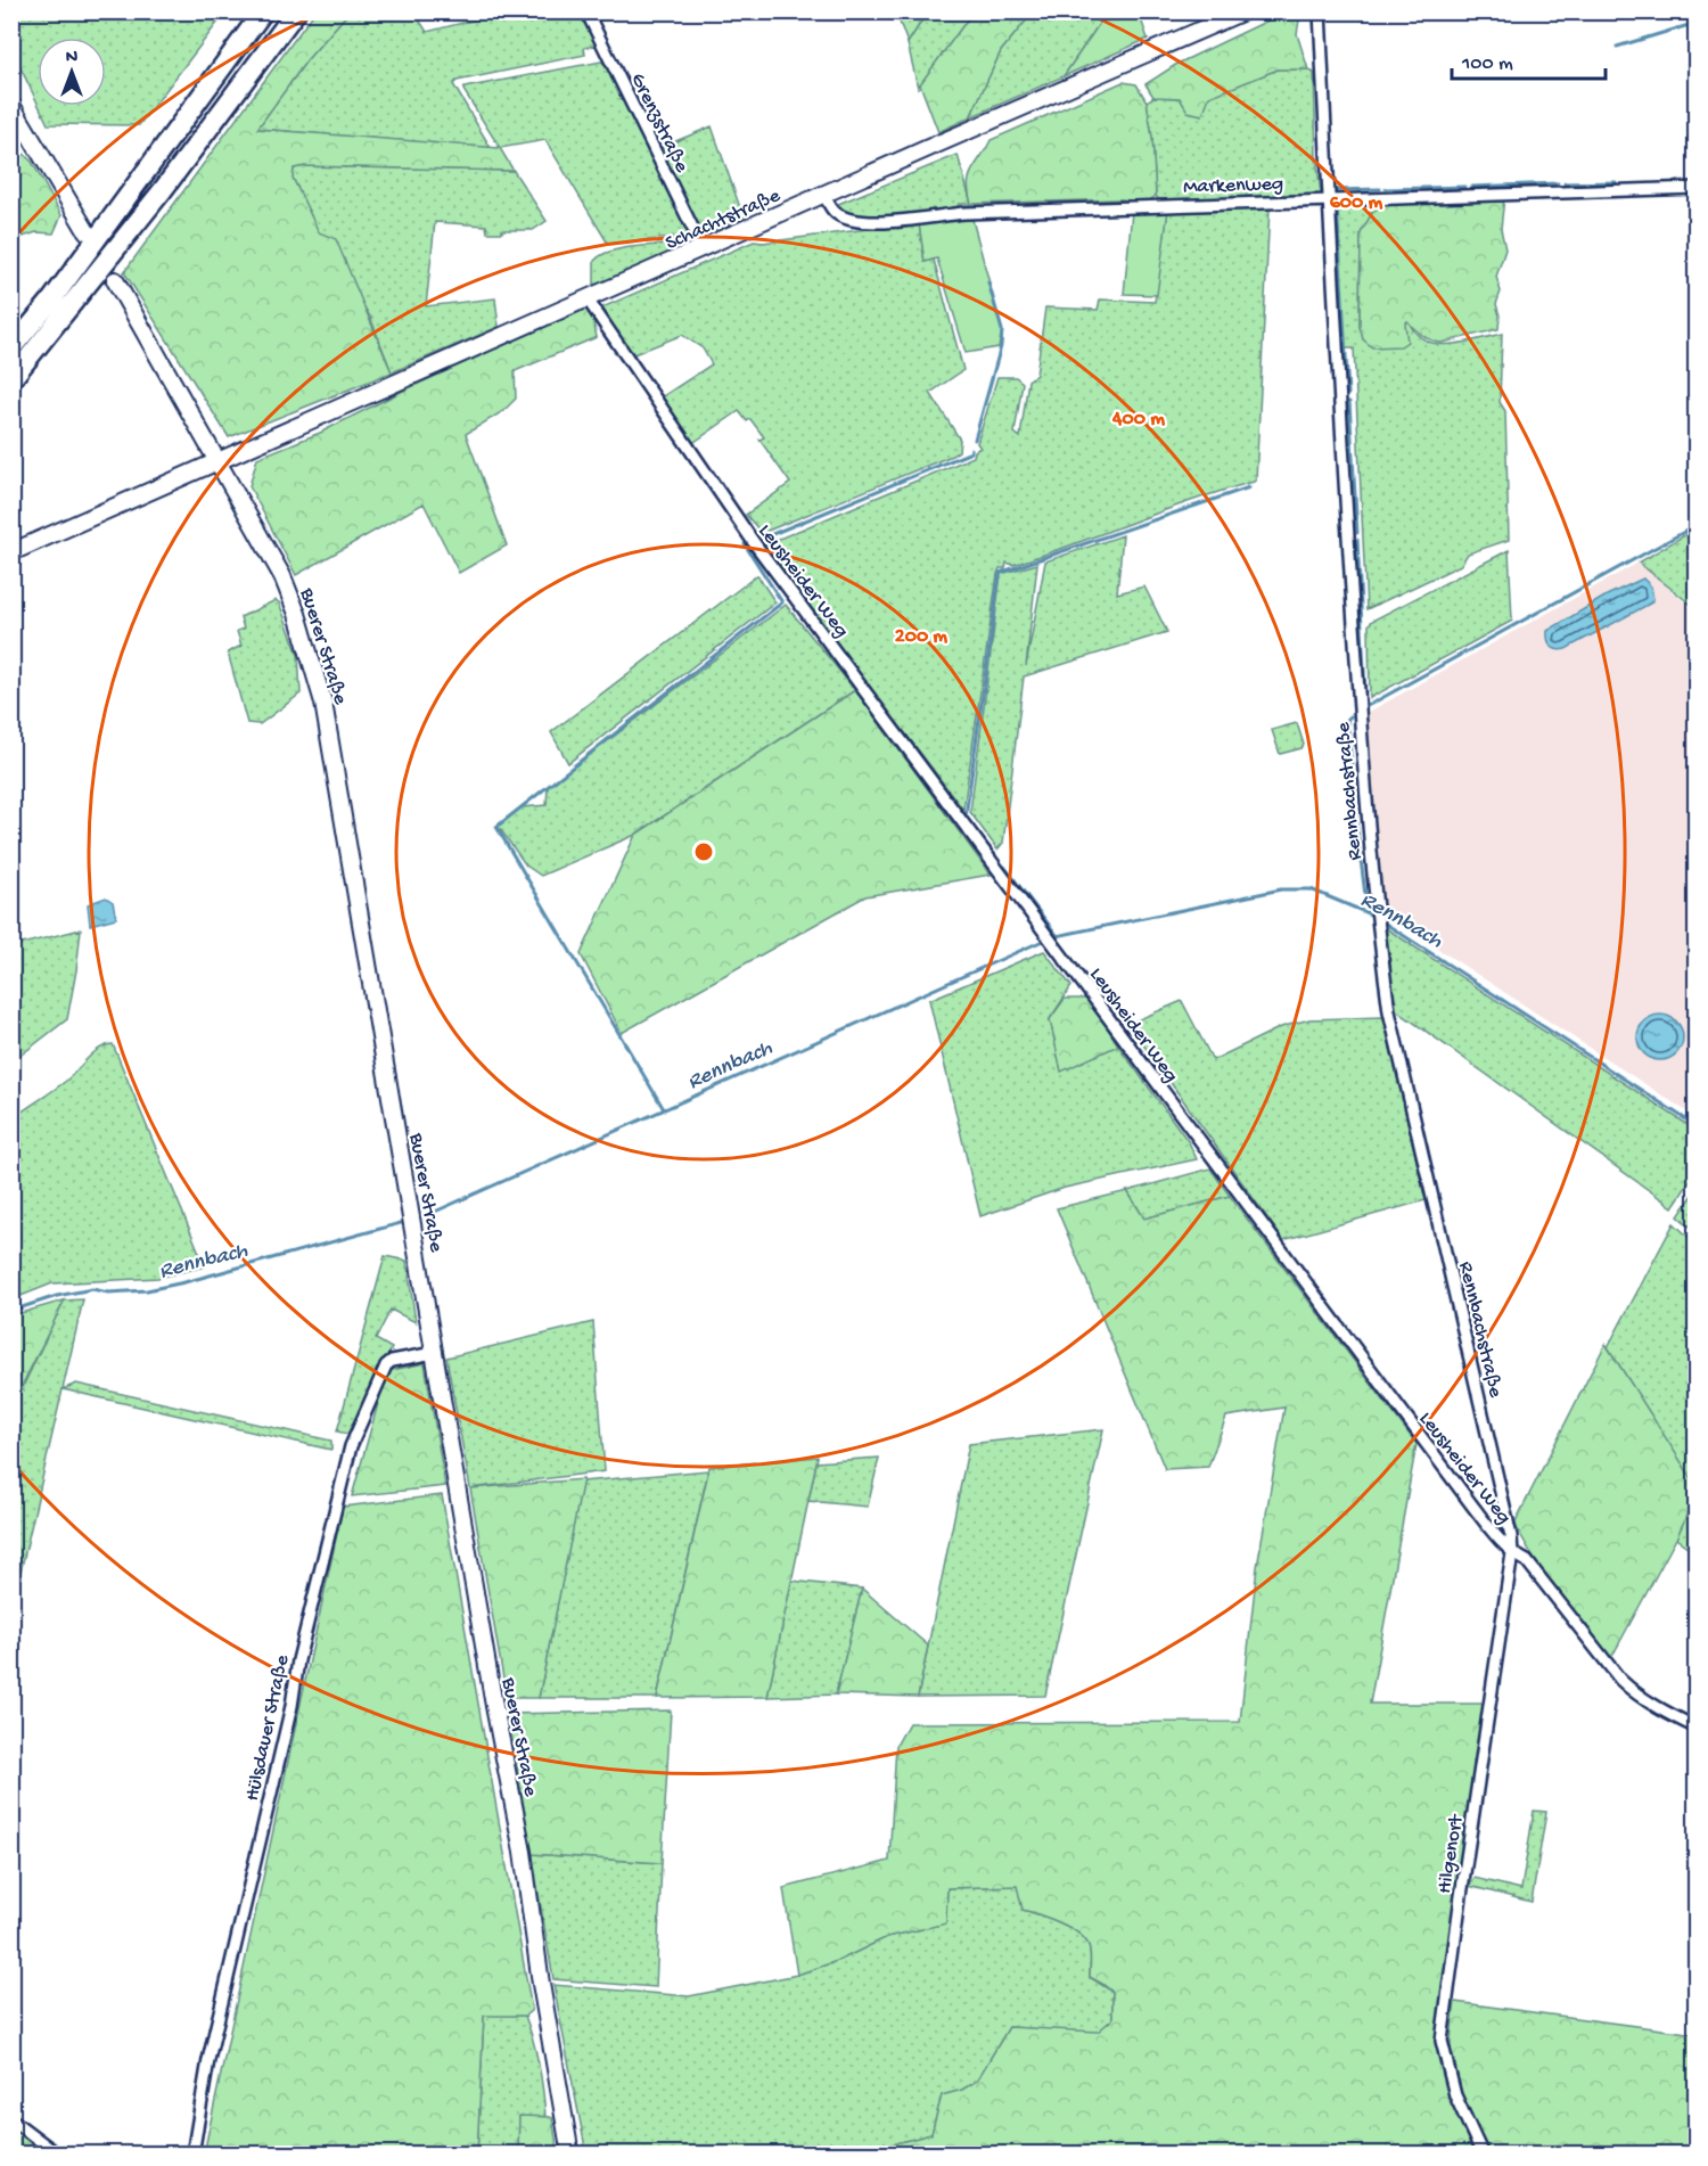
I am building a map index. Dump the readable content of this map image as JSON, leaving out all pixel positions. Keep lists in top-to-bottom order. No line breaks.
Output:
{"streets":{"main road":["Schachtstraße","Buerer Straße"],"street":["Grenzstraße","Markenweg","Leusheider Weg","Rennbachstraße","Hülsdauer Straße","Hilgenort"]},"crossings":[["Grenzstraße","Schachtstraße"],["Markenweg","Schachtstraße"],["Markenweg","Rennbachstraße"],["Schachtstraße","Leusheider Weg"],["Schachtstraße","Buerer Straße"],["Leusheider Weg","Rennbachstraße"],["Leusheider Weg","Hilgenort"],["Buerer Straße","Hülsdauer Straße"],["Rennbachstraße","Hilgenort"]],"water":["Rennbach"],"scale_bar":"100 m","north":"top","rings":["600 m","400 m","200 m"]}
